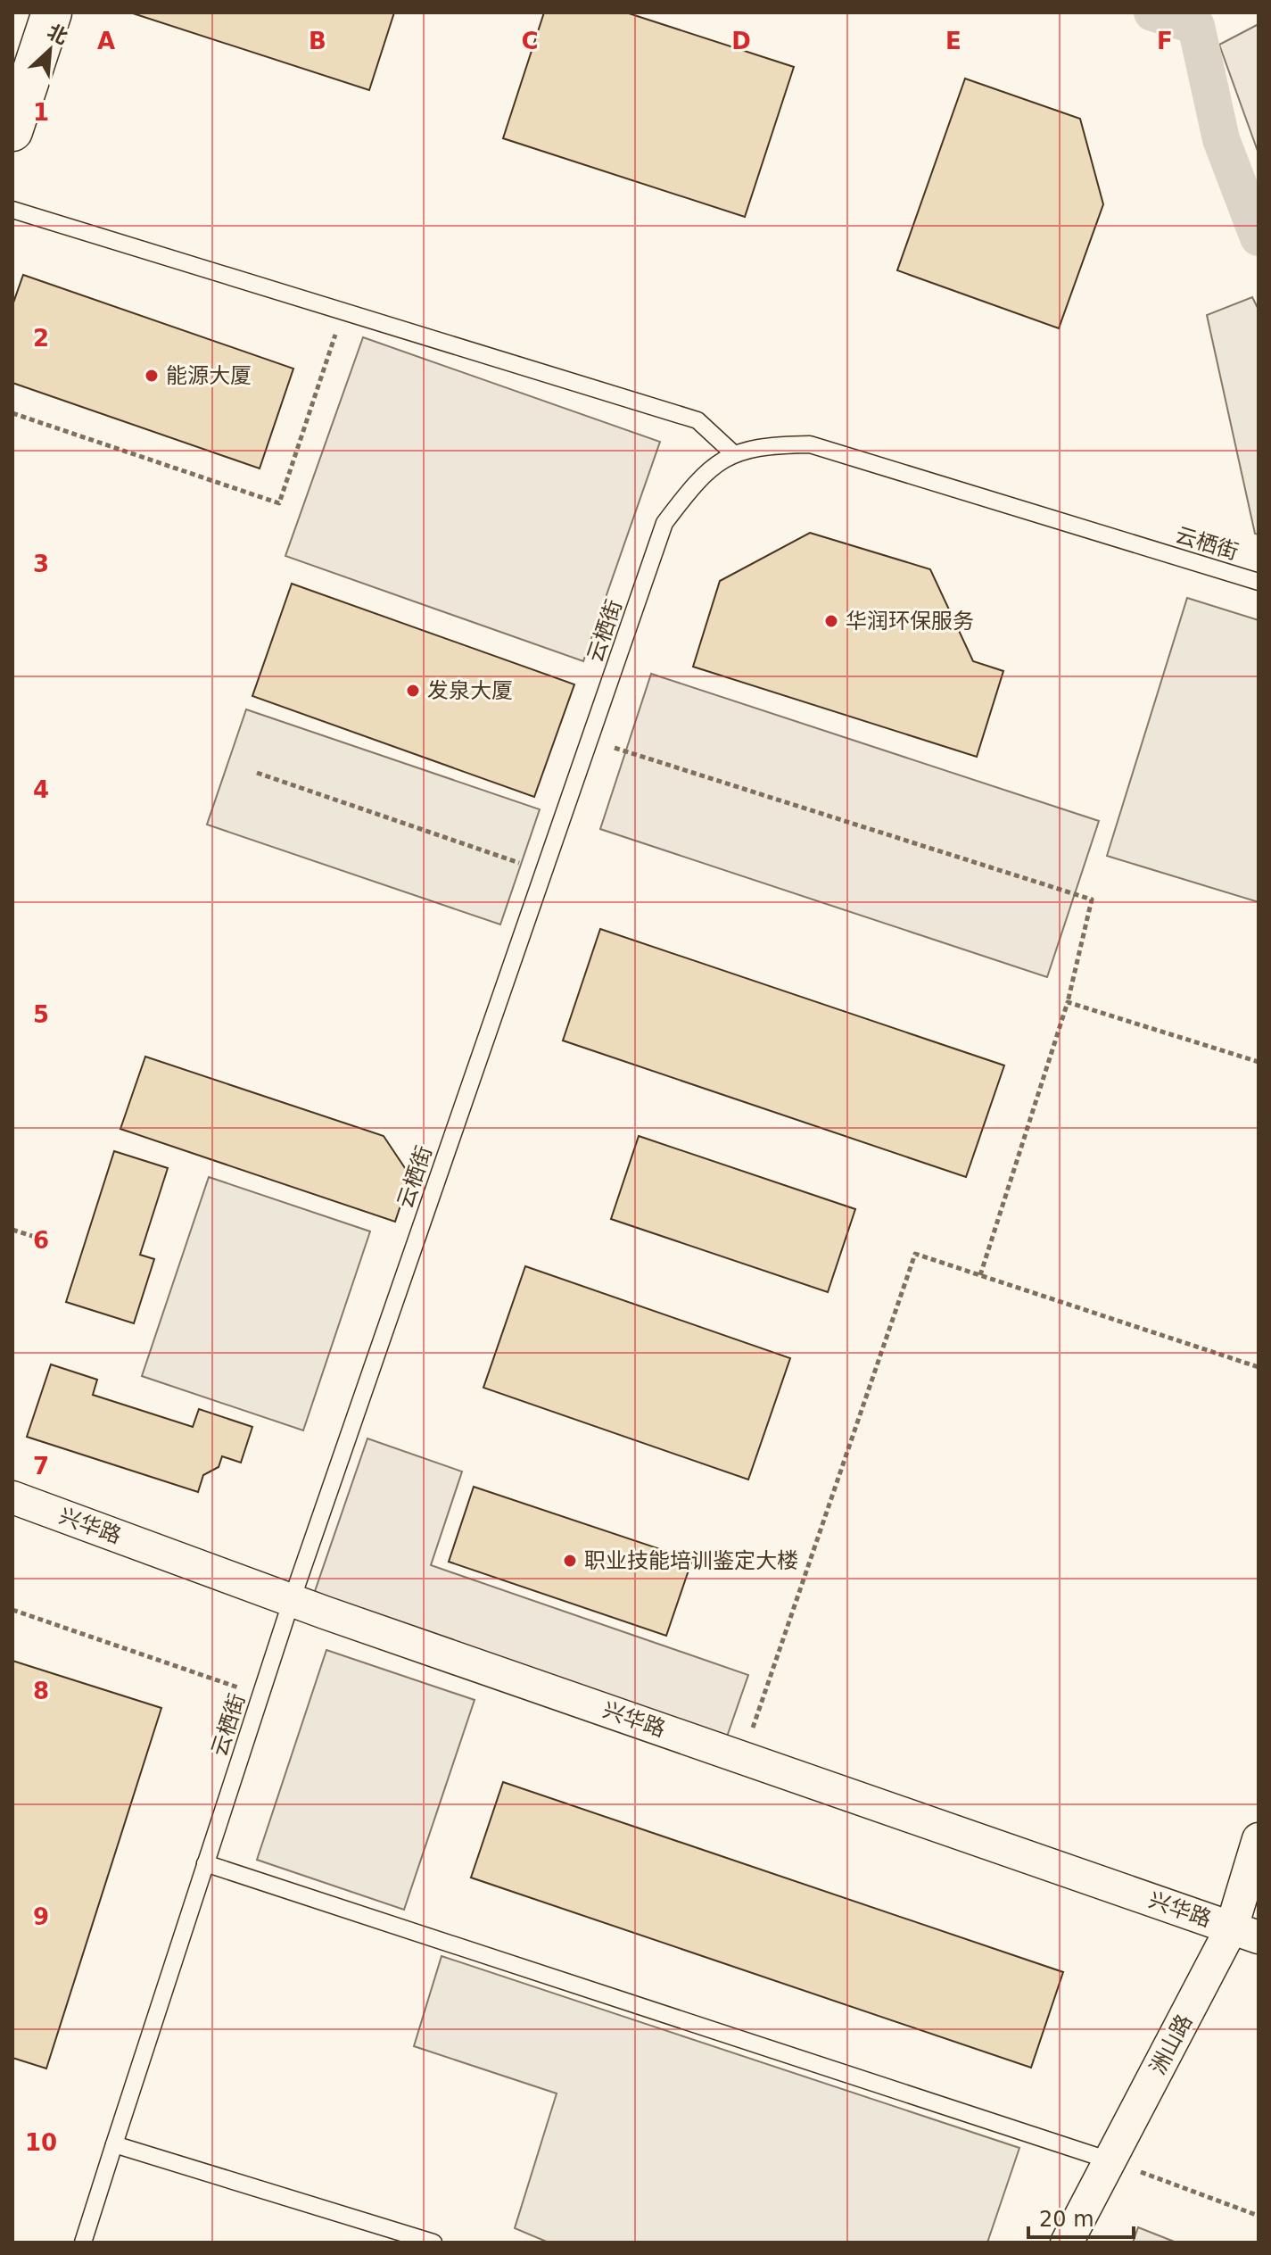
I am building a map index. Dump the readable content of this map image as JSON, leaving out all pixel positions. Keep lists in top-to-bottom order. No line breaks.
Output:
{"streets":{"street":["兴华路","洲山路"],"lane":["云栖街"]},"crossings":[["云栖街","兴华路"],["兴华路","洲山路"]],"places":["能源大厦","华润环保服务","发泉大厦","职业技能培训鉴定大楼"],"scale_bar":"20 m","north":"top right","grid":{"columns":["A","B","C","D","E","F"],"rows":["1","2","3","4","5","6","7","8","9","10"]}}
